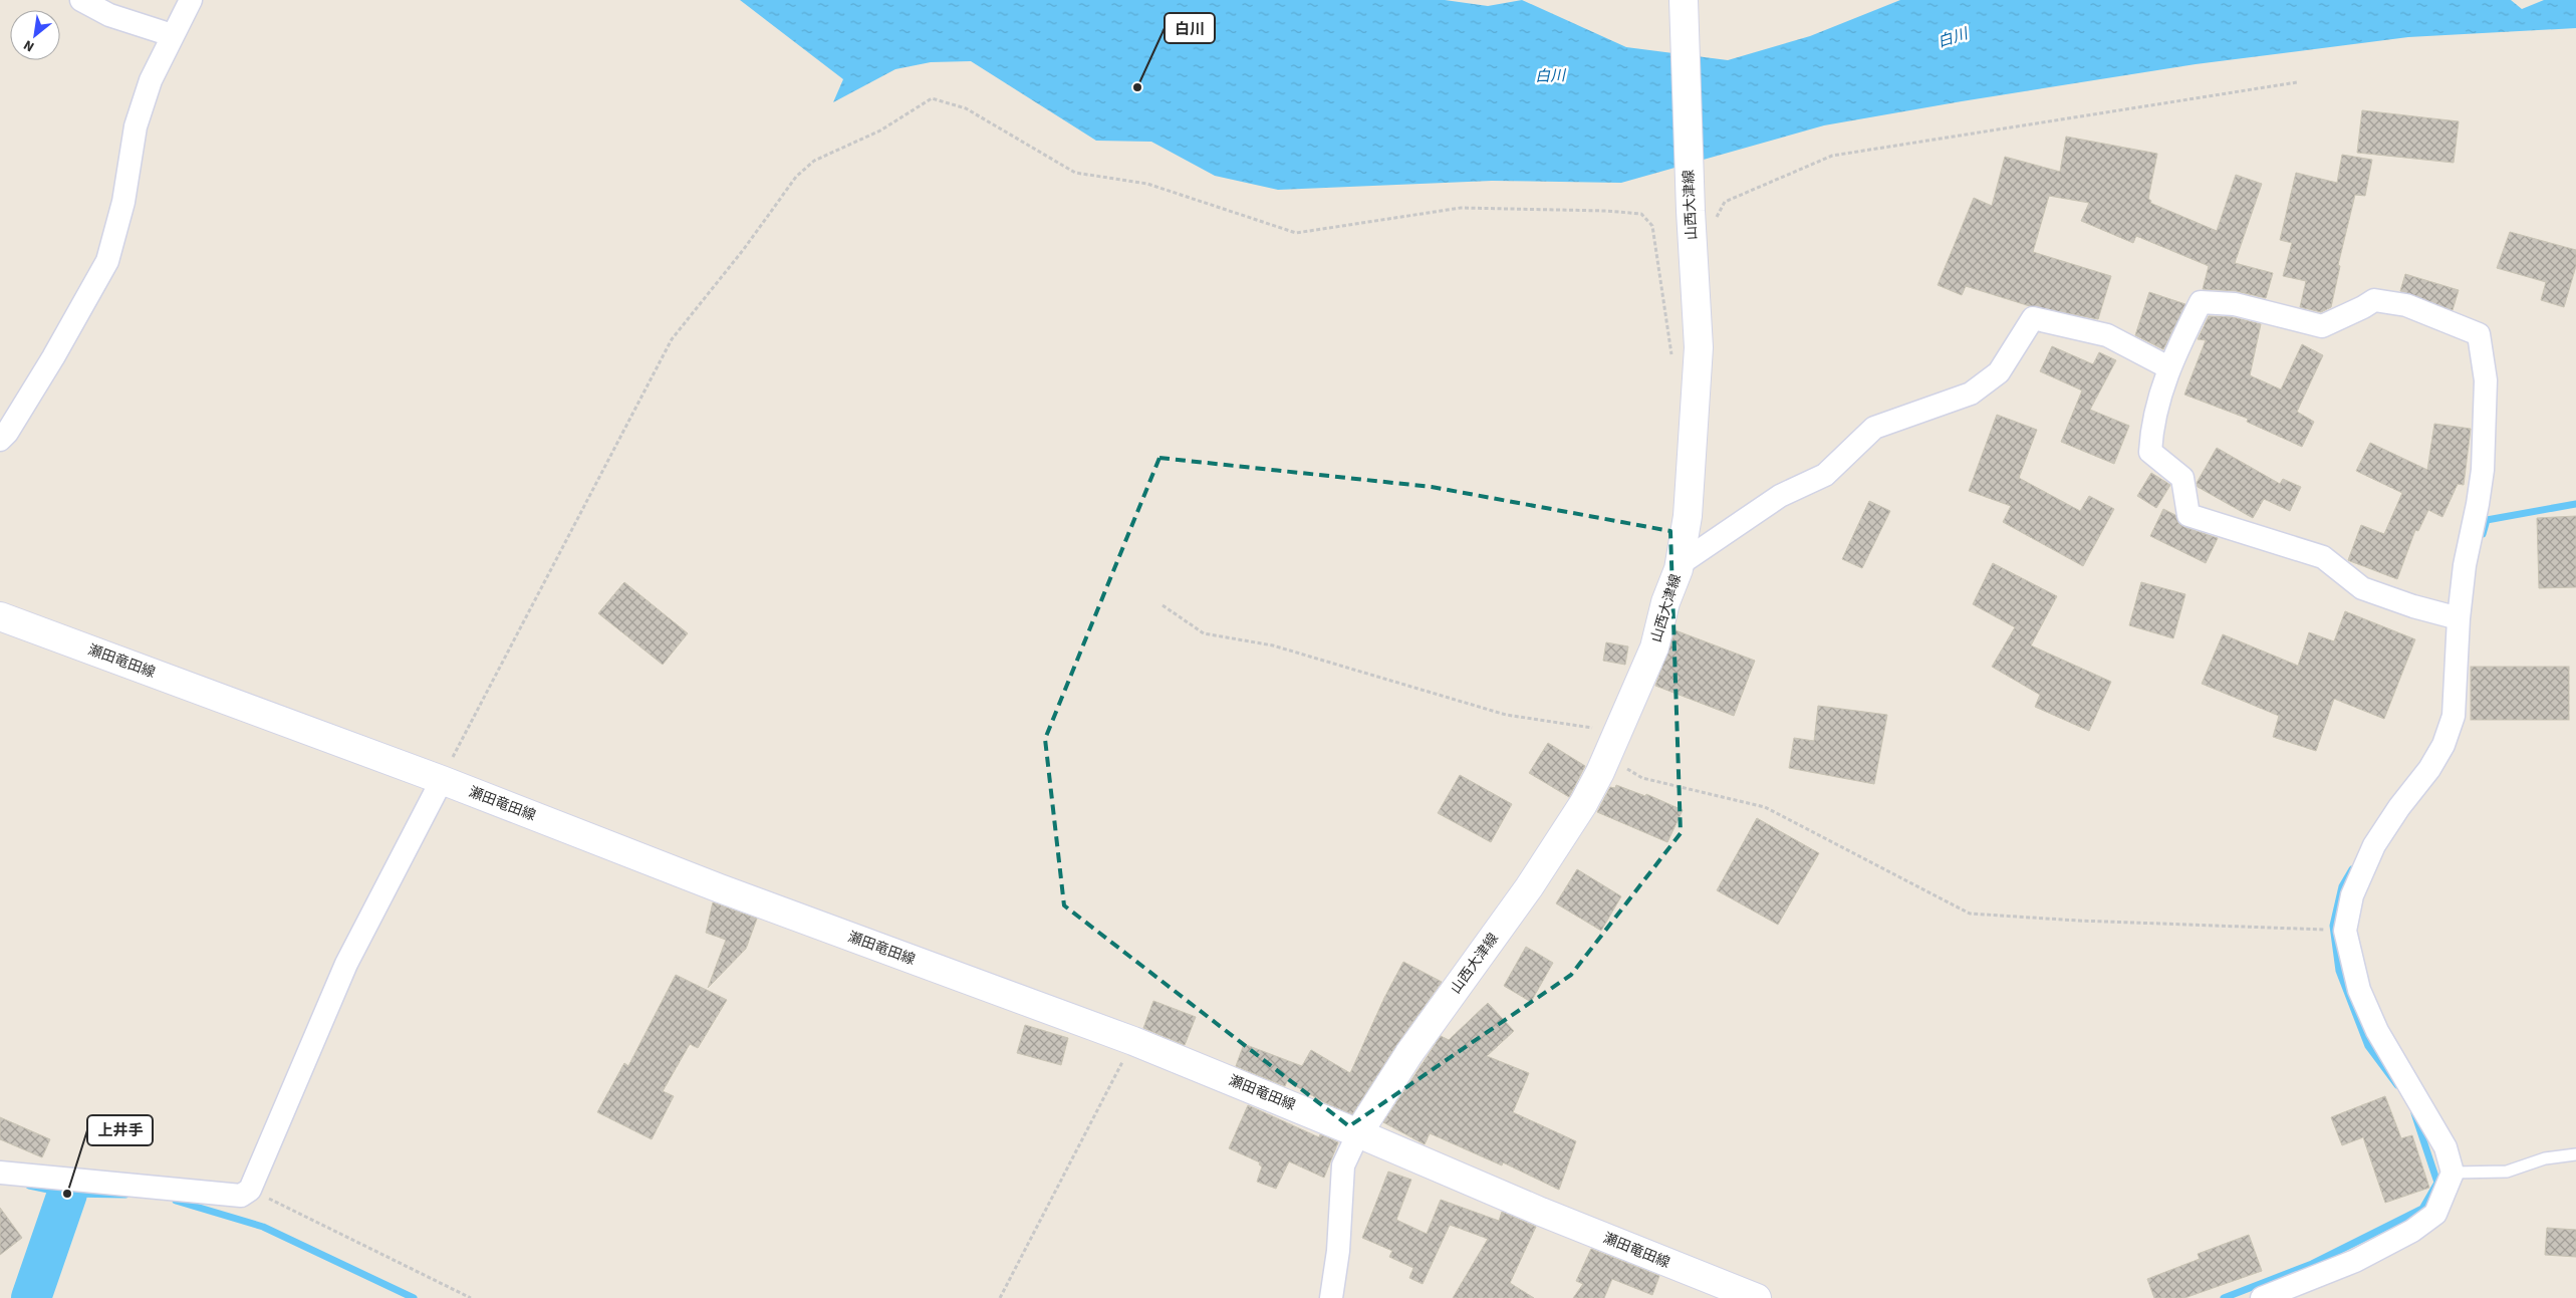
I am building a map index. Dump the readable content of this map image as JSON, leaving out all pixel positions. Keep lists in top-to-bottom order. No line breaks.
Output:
{"streets":{"main road":["山西大津線","瀬田竜田線"]},"crossings":[["山西大津線","瀬田竜田線"]],"water":["白川"],"places":["白川","上井手"],"north":"bottom left"}
